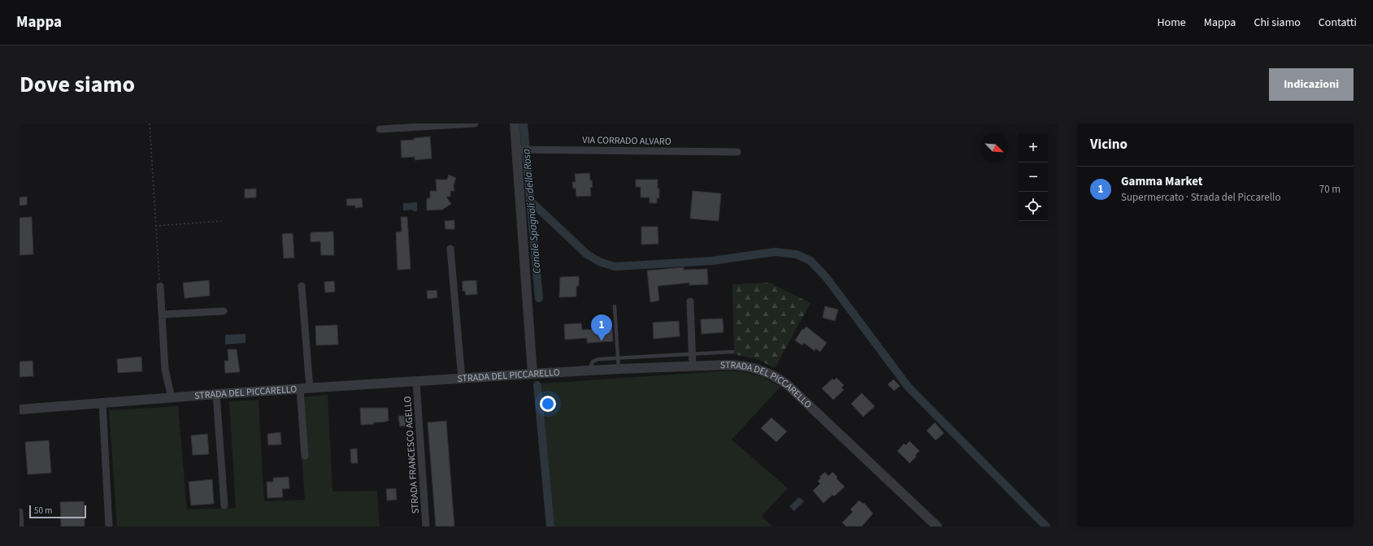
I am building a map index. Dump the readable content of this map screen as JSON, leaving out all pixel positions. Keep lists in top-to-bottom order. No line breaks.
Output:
{"streets":{"street":["VIA CORRADO ALVARO","STRADA DEL PICCARELLO","STRADA FRANCESCO AGELLO"]},"crossings":[["STRADA DEL PICCARELLO","STRADA FRANCESCO AGELLO"]],"water":["Canale Spagnoli o della Rosa"],"scale_bar":"50 m","north":"bottom right","page":{"header":"Mappa","nav":["Home","Mappa","Chi siamo","Contatti"],"title":"Dove siamo","buttons":"Indicazioni","heading":"Vicino","map_buttons":["+","−"],"list":[{"mark":"1","name":"Gamma Market","note":"Supermercato · Strada del Piccarello","value":"70 m"}],"pins":"1","scale":"50 m"}}
